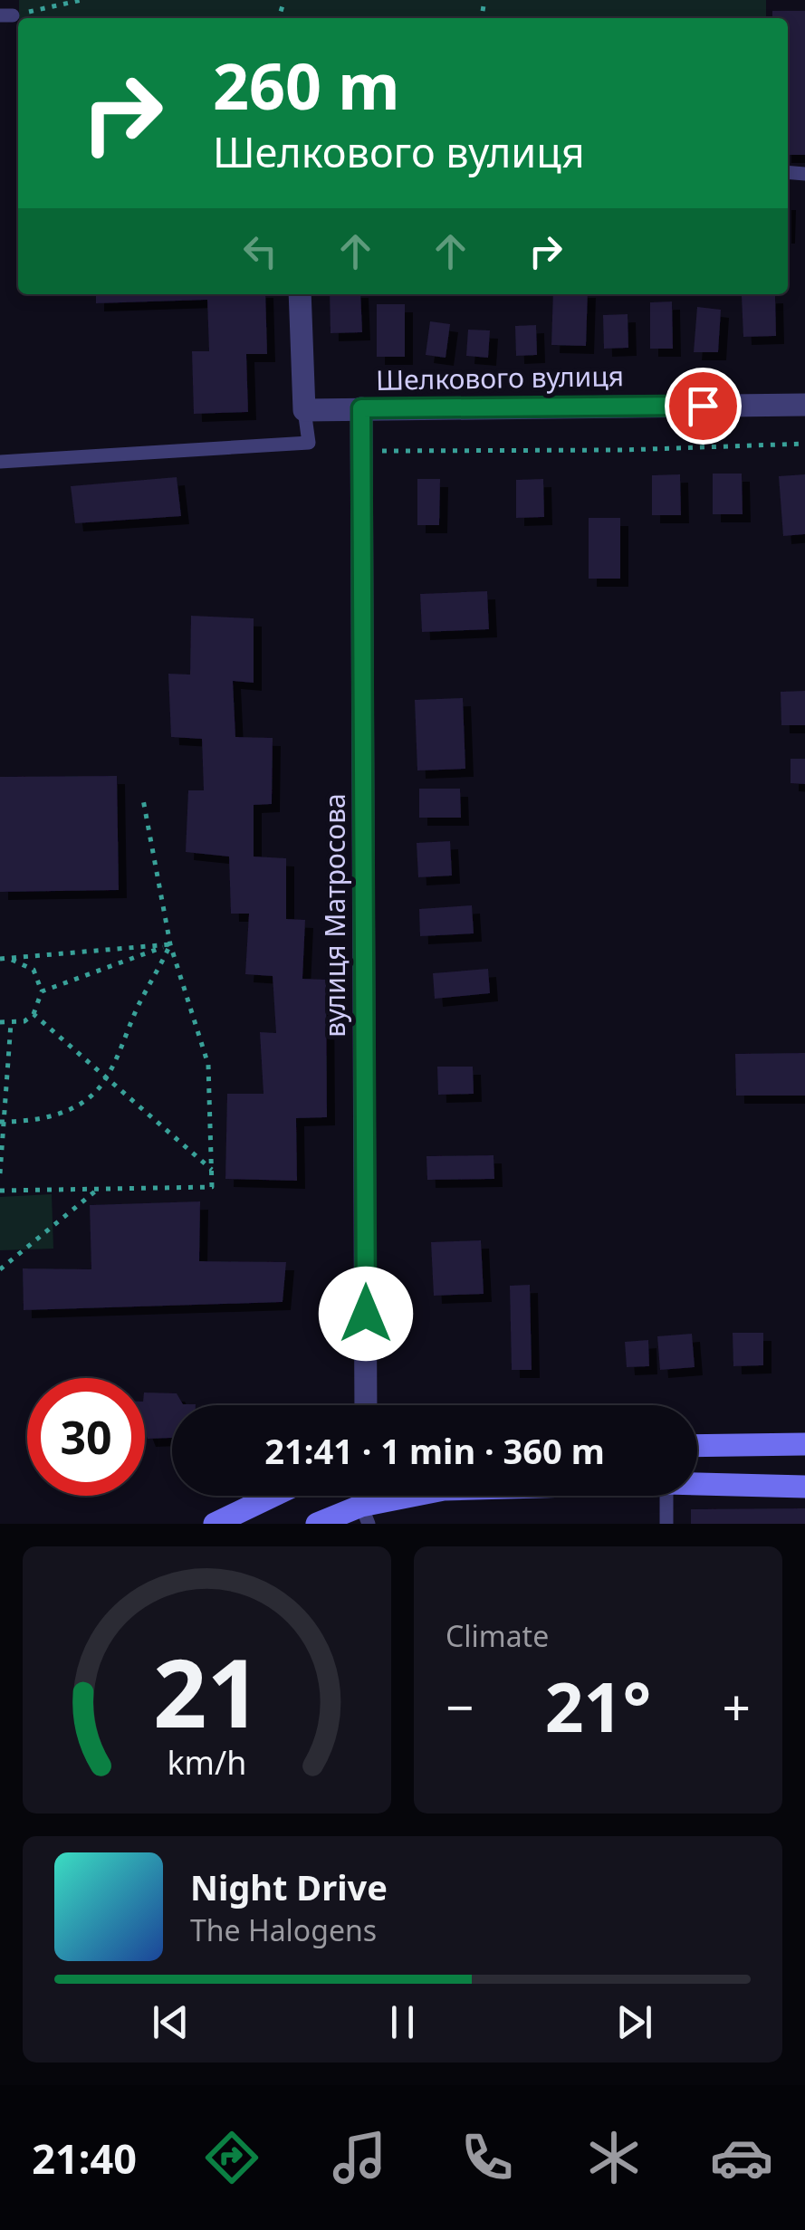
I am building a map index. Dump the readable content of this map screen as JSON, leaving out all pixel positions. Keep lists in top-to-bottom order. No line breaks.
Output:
{"streets":{"street":["Шелкового вулиця","вулиця Матросова"]},"crossings":[["Шелкового вулиця","вулиця Матросова"]],"page":{"turn":["260 m","Шелкового вулиця"],"limit":"30","trip":"21:41 · 1 min · 360 m","tile":"Climate","heat":["−","21°","+"],"song":["Night Drive","The Halogens"],"tabs":"21:40","gauge":["21","km/h"]}}
